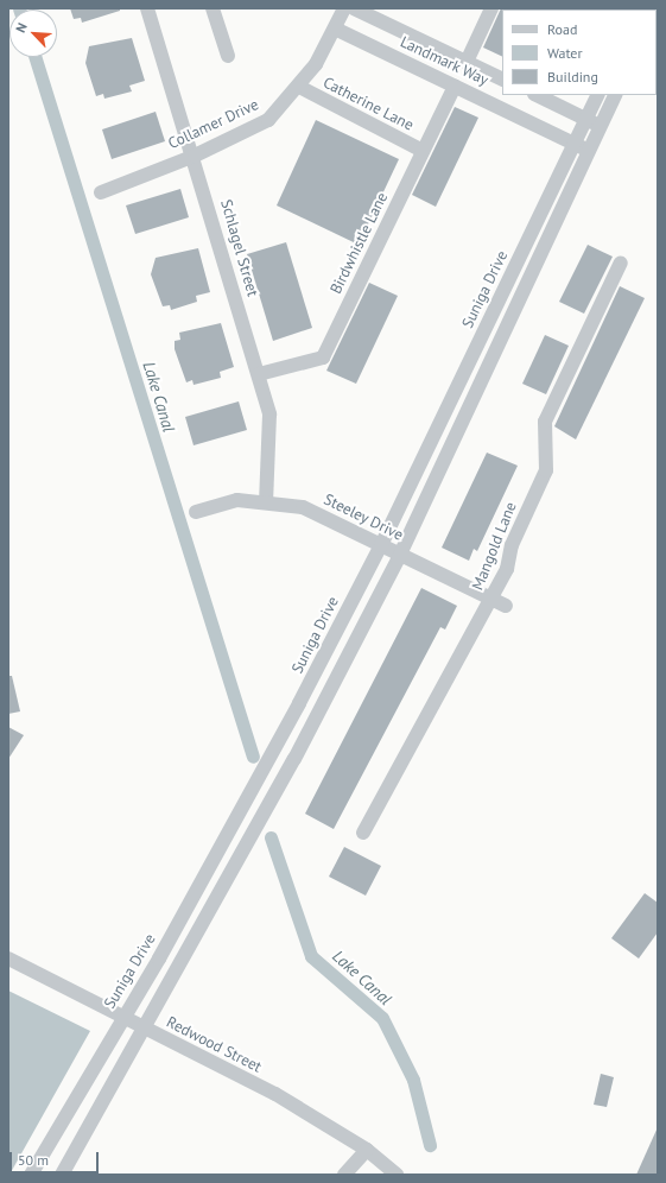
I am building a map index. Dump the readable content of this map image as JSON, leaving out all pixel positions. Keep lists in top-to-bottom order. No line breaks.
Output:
{"streets":{"street":["Landmark Way","Catherine Lane","Collamer Drive","Birdwhistle Lane","Schlagel Street","Suniga Drive","Steeley Drive","Mangold Lane","Redwood Street"]},"crossings":[["Landmark Way","Collamer Drive"],["Landmark Way","Birdwhistle Lane"],["Landmark Way","Suniga Drive"],["Catherine Lane","Collamer Drive"],["Catherine Lane","Birdwhistle Lane"],["Collamer Drive","Schlagel Street"],["Birdwhistle Lane","Schlagel Street"],["Schlagel Street","Steeley Drive"],["Suniga Drive","Steeley Drive"],["Suniga Drive","Redwood Street"],["Steeley Drive","Mangold Lane"]],"water":["Lake Canal"],"legend":["Road","Water","Building"],"scale_bar":"50 m","north":"top left"}
